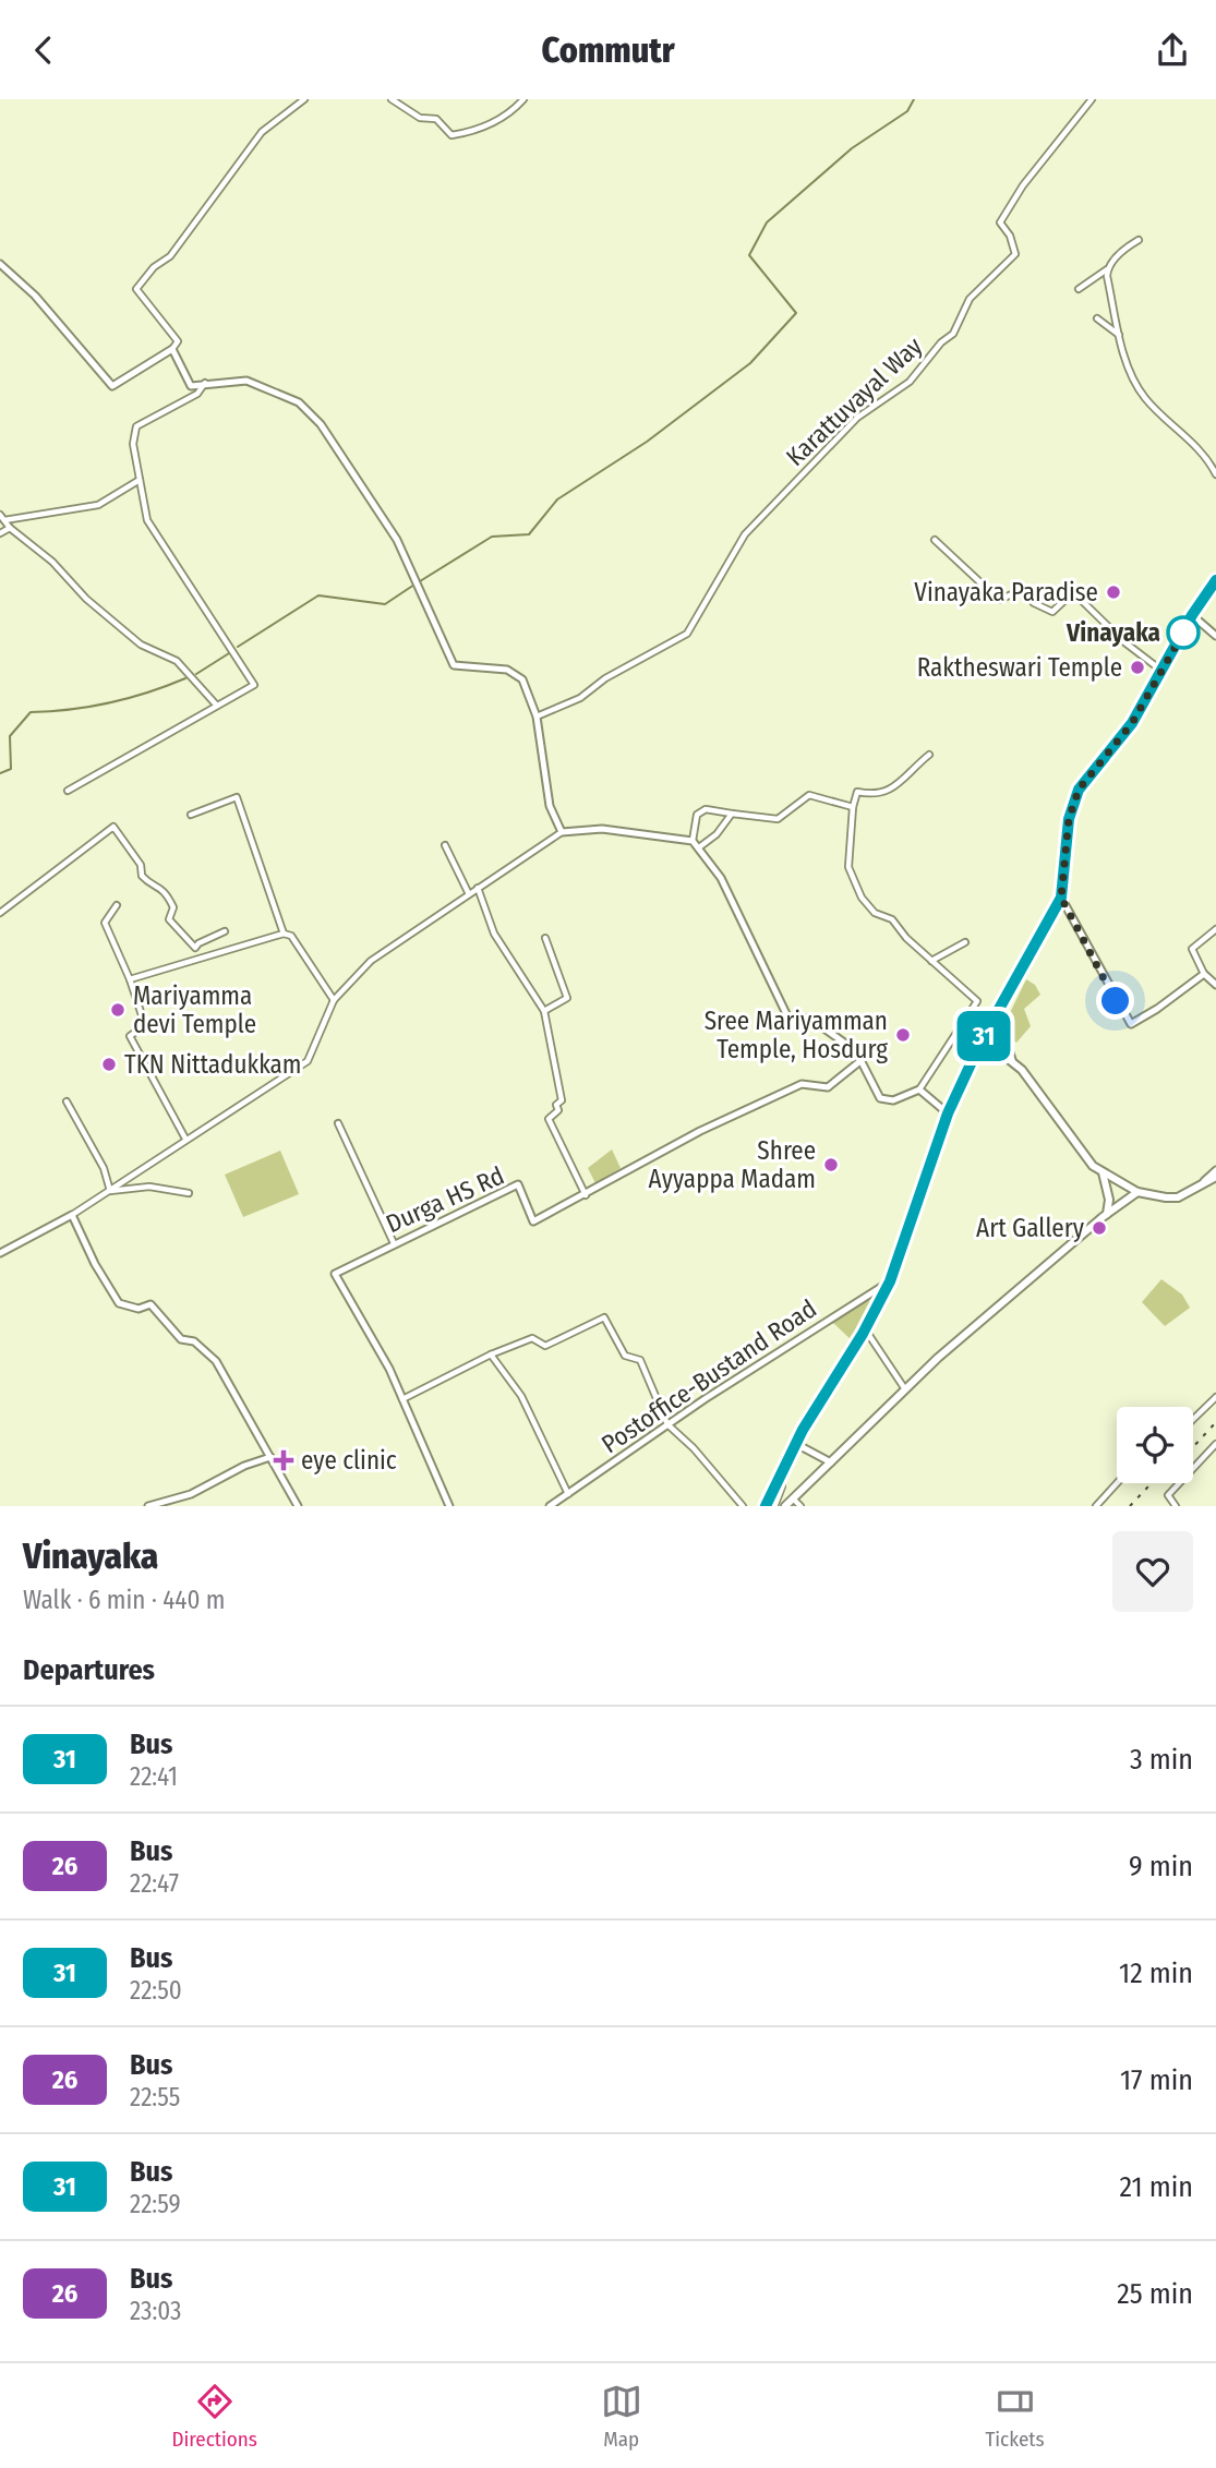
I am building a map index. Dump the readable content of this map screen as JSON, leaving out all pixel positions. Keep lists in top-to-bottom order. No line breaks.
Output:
{"streets":{"street":["Karattuvayal Way","Durga HS Rd","Postoffice-Bustand Road"]},"places":{"other":["Vinayaka Paradise","Vinayaka","Raktheswari Temple","Mariyamma devi Temple","Sree Mariyamman Temple, Hosdurg","TKN Nittadukkam","Shree Ayyappa Madam","Art Gallery"],"health":["eye clinic"]},"lines":["bus line 31"],"page":{"header":"Commutr","on_map":"31","heading":[["Vinayaka","Walk · 6 min · 440 m"],"Departures"],"list":[{"mark":"31","name":"Bus","note":"22:41","value":"3 min"},{"mark":"26","name":"Bus","note":"22:47","value":"9 min"},{"mark":"31","name":"Bus","note":"22:50","value":"12 min"},{"mark":"26","name":"Bus","note":"22:55","value":"17 min"},{"mark":"31","name":"Bus","note":"22:59","value":"21 min"},{"mark":"26","name":"Bus","note":"23:03","value":"25 min"}],"tabs":["Directions","Map","Tickets"]}}
